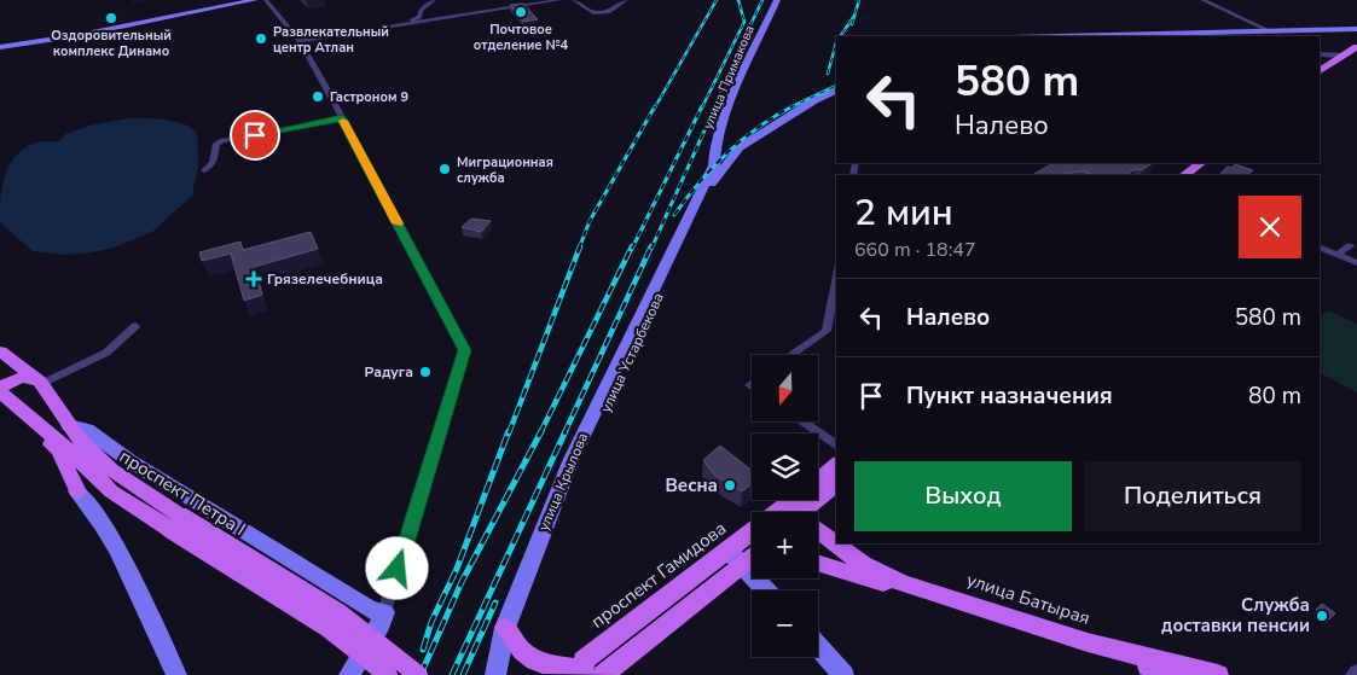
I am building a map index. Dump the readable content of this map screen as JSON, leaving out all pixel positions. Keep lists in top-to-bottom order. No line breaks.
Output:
{"streets":{"main road":["улица Примакова","улица Устарбекова","проспект Петра I","проспект Гамидова","улица Батырая"]},"crossings":[["улица Примакова","улица Устарбекова"]],"places":{"other":["Почтовое отделение №4","Оздоровительный комплекс Динамо","Развлекательный центр Атлан","Гастроном 9","Миграционная служба","Радуга","Весна","Служба доставки пенсии"],"health":["Грязелечебница"]},"north":"bottom","page":{"turn":["580 m","Налево"],"heading":["2 мин","660 m · 18:47"],"list":[{"name":"Налево","value":"580 m"},{"name":"Пункт назначения","value":"80 m"}],"map_buttons":["+","−"],"buttons":["Выход","Поделиться"]}}
